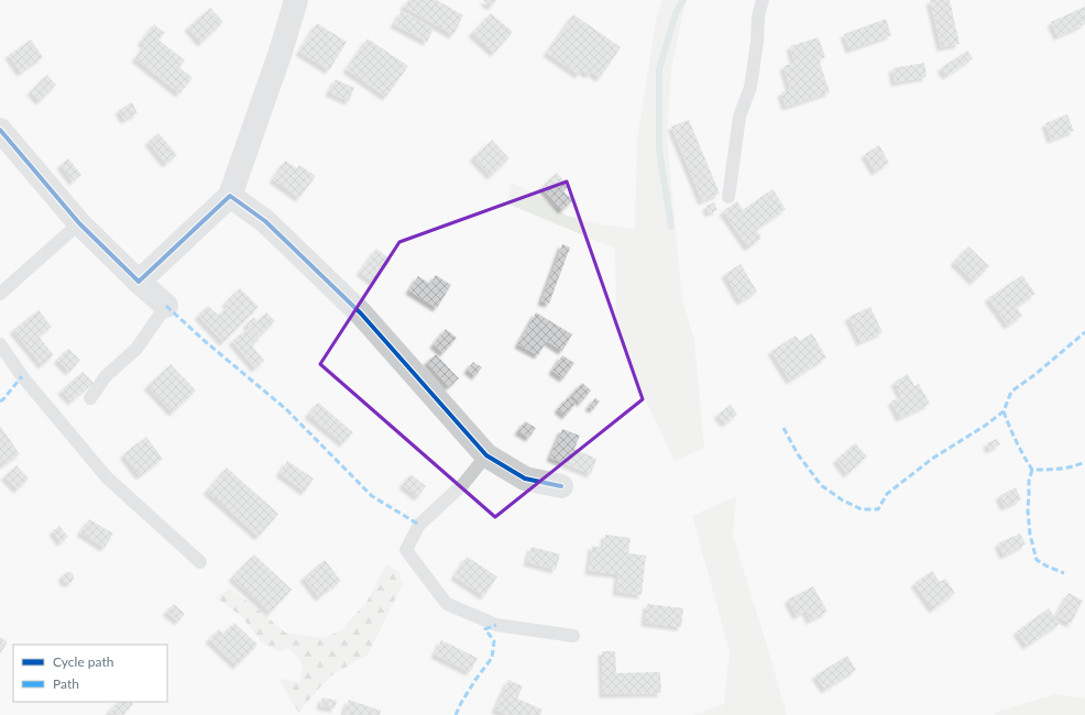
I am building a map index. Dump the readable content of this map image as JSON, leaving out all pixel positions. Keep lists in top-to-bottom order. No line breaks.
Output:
{"legend":["Cycle path","Path"]}
